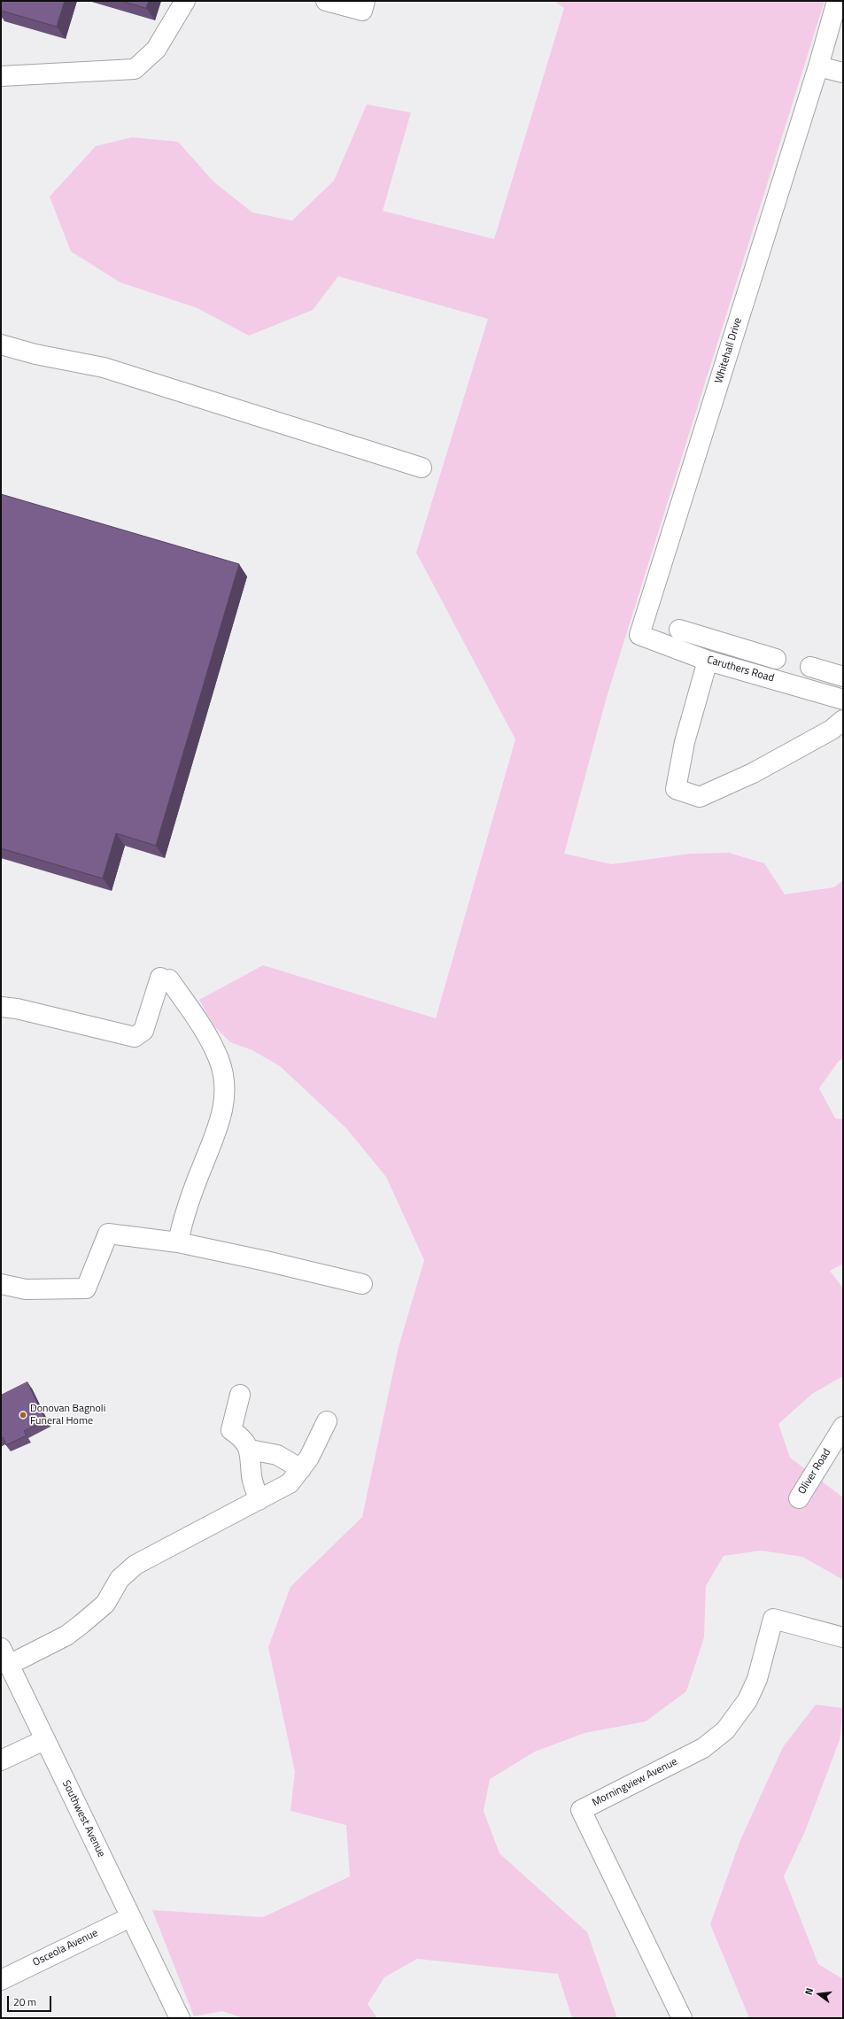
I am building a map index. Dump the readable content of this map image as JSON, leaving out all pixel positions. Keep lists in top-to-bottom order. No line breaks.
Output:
{"streets":{"street":["Whitehall Drive","Caruthers Road","Oliver Road","Morningview Avenue","Southwest Avenue","Osceola Avenue"]},"crossings":[["Whitehall Drive","Caruthers Road"],["Southwest Avenue","Osceola Avenue"]],"places":["Donovan Bagnoli Funeral Home"],"scale_bar":"20 m","north":"left"}
